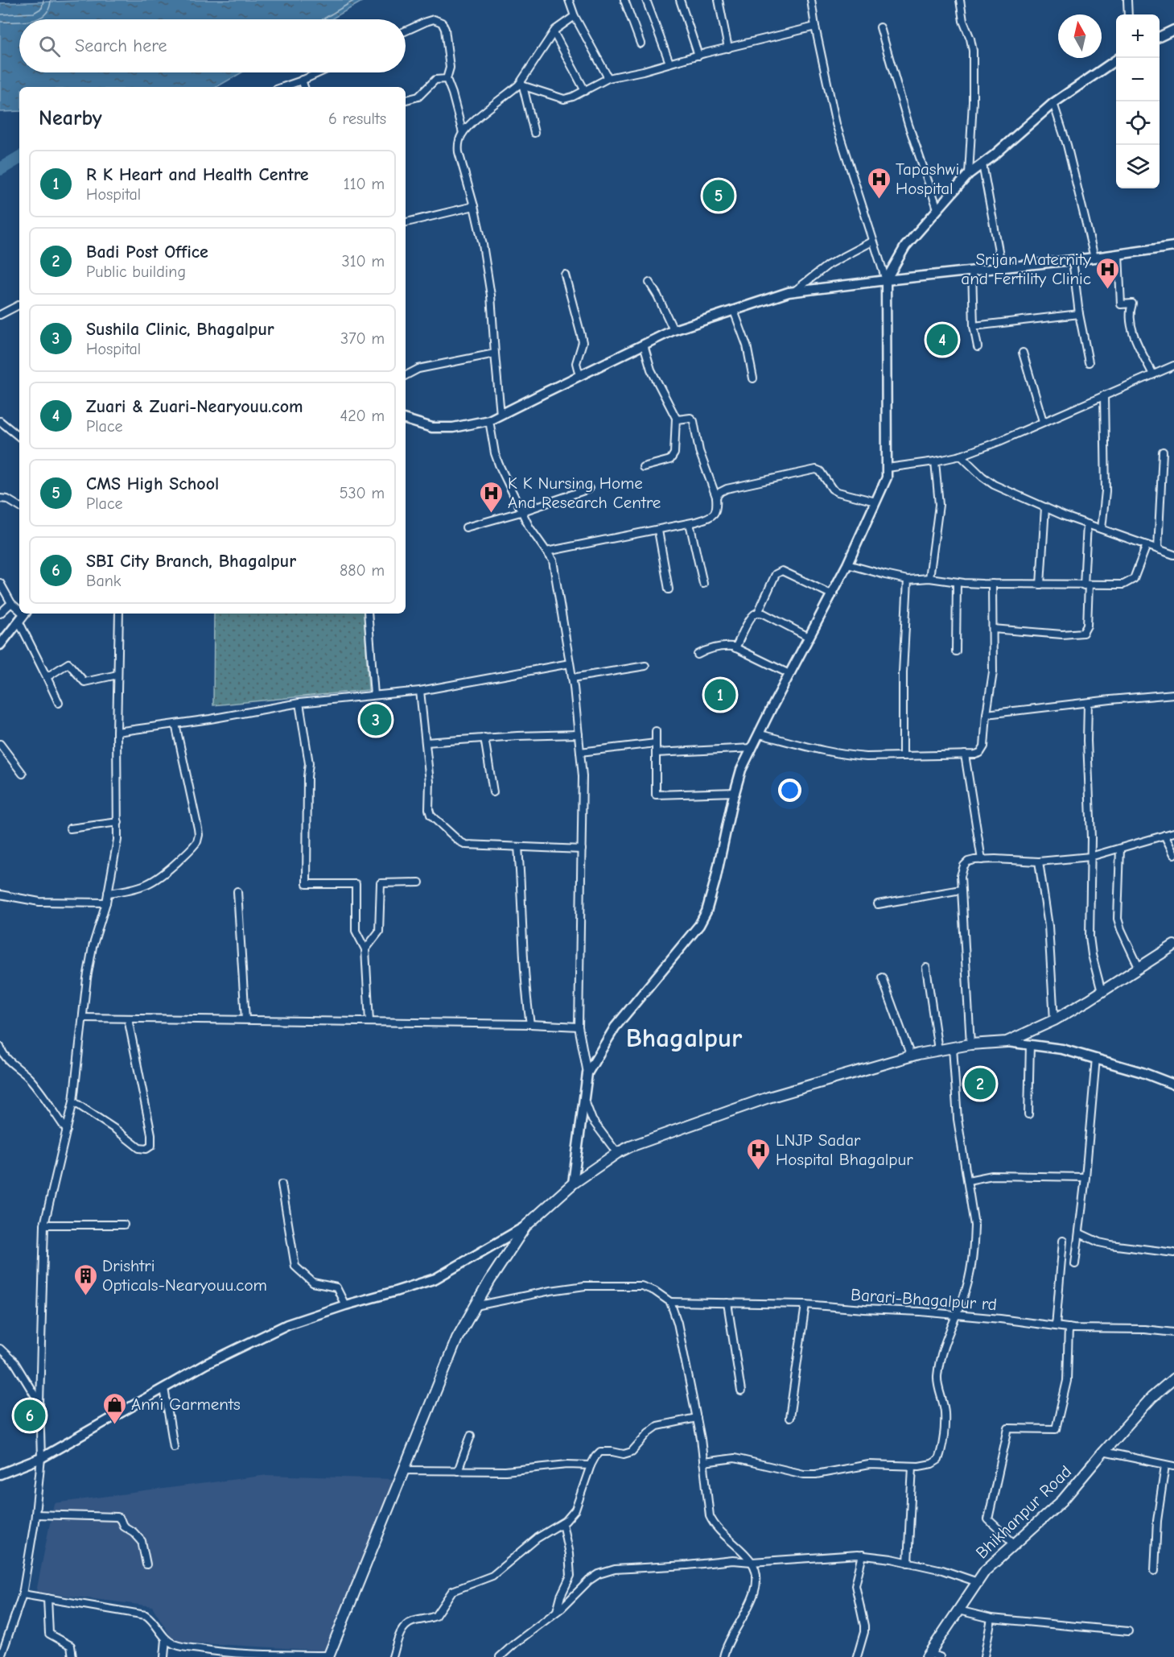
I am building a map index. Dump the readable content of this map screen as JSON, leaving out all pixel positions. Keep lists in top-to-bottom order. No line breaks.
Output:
{"streets":{"main road":["Bhikhanpur Road"],"street":["Barari-Bhagalpur rd"]},"districts":["Bhagalpur"],"places":{"hospital":["Tapashwi Hospital","Srijan Maternity and Fertility Clinic","K K Nursing Home And Research Centre","LNJP Sadar Hospital Bhagalpur"],"building":["Drishtri Opticals-Nearyouu.com"],"shop":["Anni Garments"]},"north":"top","page":{"map_buttons":["+","−"],"search":"Search here","heading":["Nearby","6 results"],"list":[{"mark":"1","name":"R K Heart and Health Centre","note":"Hospital","value":"110 m"},{"mark":"2","name":"Badi Post Office","note":"Public building","value":"310 m"},{"mark":"3","name":"Sushila Clinic, Bhagalpur","note":"Hospital","value":"370 m"},{"mark":"4","name":"Zuari & Zuari-Nearyouu.com","note":"Place","value":"420 m"},{"mark":"5","name":"CMS High School","note":"Place","value":"530 m"},{"mark":"6","name":"SBI City Branch, Bhagalpur","note":"Bank","value":"880 m"}],"pins":["5","4","1","3","2","6"]}}
